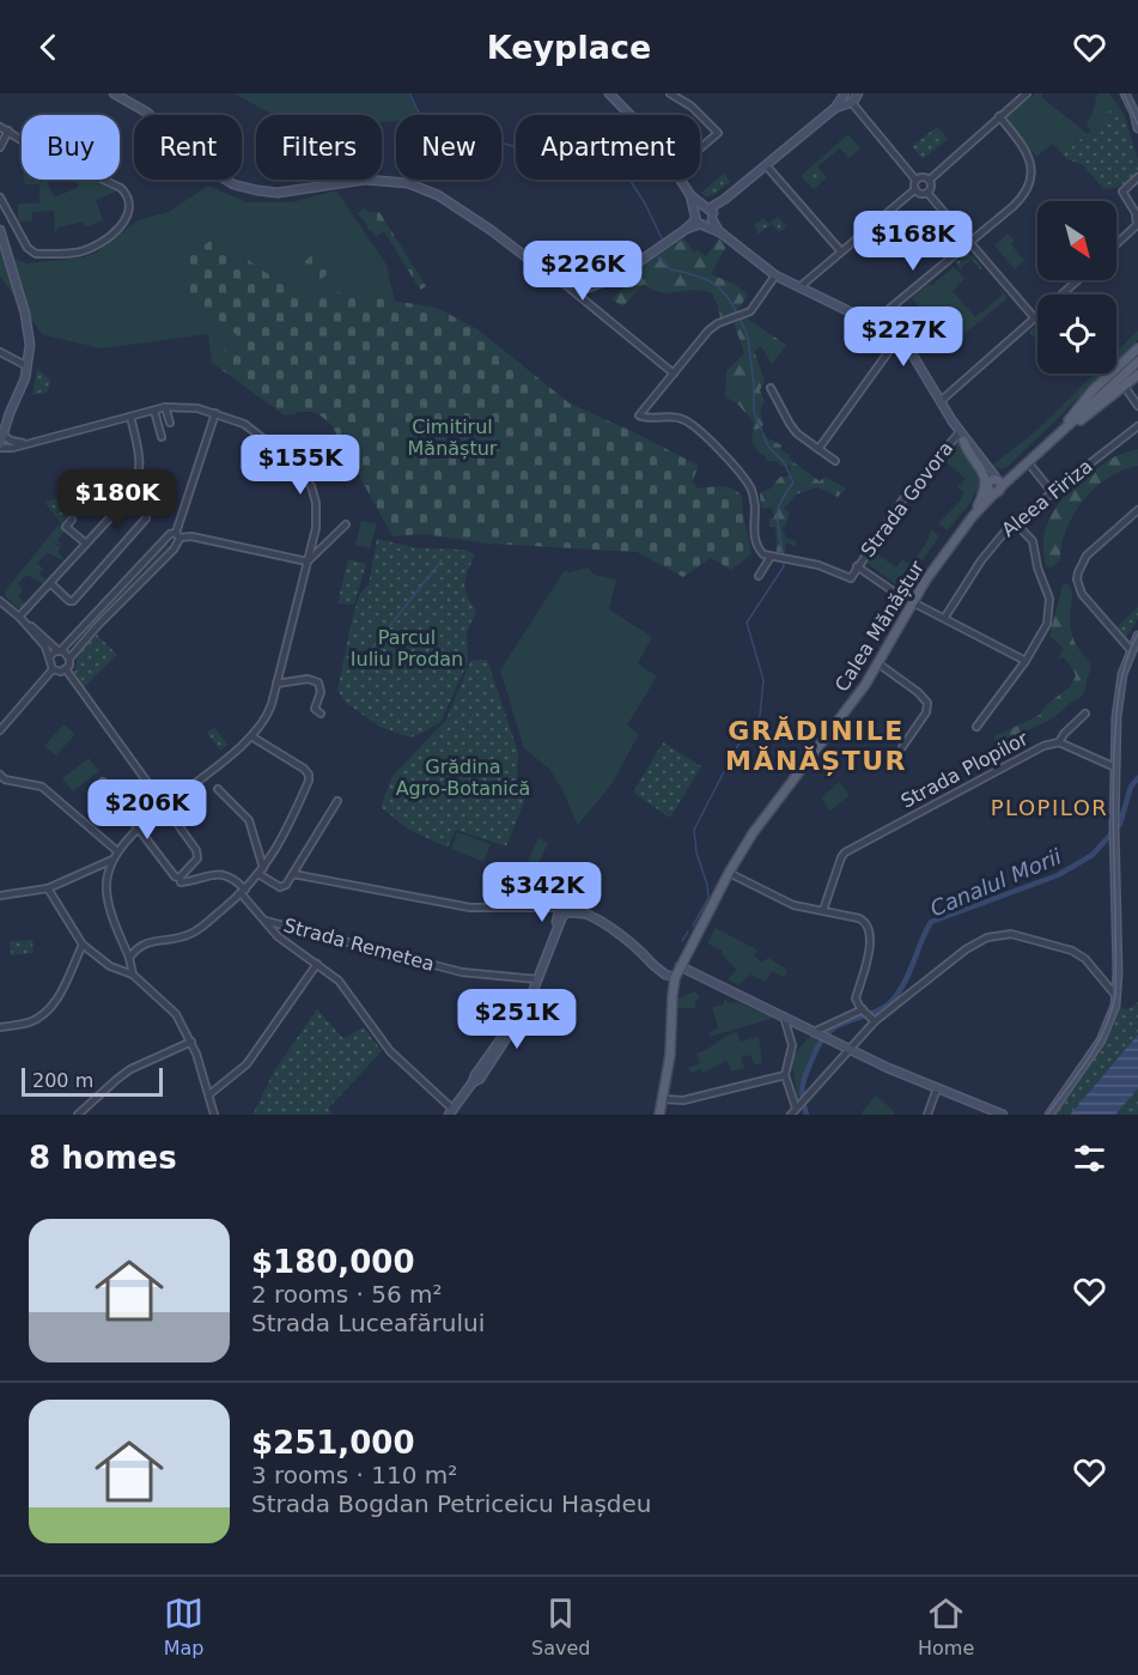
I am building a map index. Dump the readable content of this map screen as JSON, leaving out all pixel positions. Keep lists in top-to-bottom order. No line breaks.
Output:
{"streets":{"main road":["Calea Mănăștur"],"street":["Aleea Firiza","Strada Govora","Strada Plopilor","Strada Remetea"]},"crossings":[["Aleea Firiza","Strada Govora"],["Strada Govora","Calea Mănăștur"]],"districts":["GRĂDINILE MĂNĂȘTUR","PLOPILOR"],"water":["Canalul Morii"],"parks":["Cimitirul Mănăștur","Parcul Iuliu Prodan","Grădina Agro-Botanică"],"scale_bar":"200 m","north":"bottom right","page":{"header":"Keyplace","chip":["Buy","Rent","Filters","New","Apartment"],"price":["$168K","$226K","$227K","$155K","$180K","$206K","$342K","$251K"],"scale":"200 m","heading":"8 homes","list":[{"name":"$180,000","note":"2 rooms · 56 m² · Strada Luceafărului"},{"name":"$251,000","note":"3 rooms · 110 m² · Strada Bogdan Petriceicu Hașdeu"}],"tabs":["Map","Saved","Home"]}}
